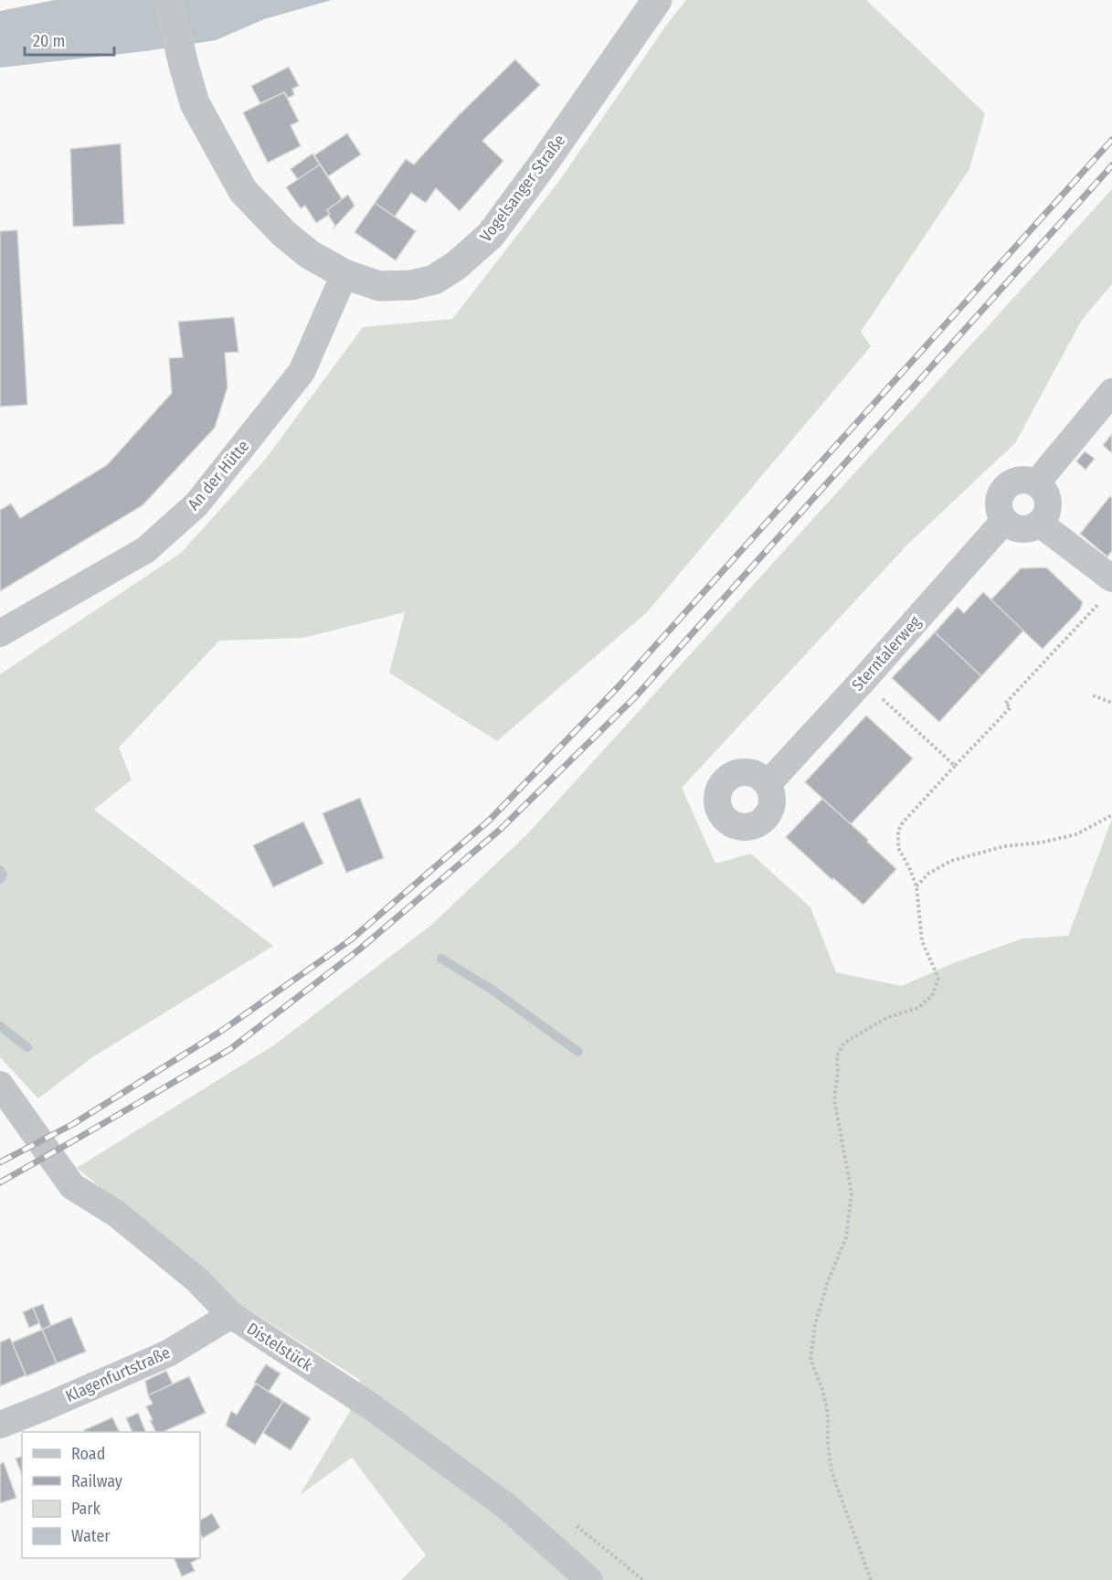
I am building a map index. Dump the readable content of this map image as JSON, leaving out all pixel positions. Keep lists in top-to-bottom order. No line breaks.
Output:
{"streets":{"street":["Vogelsanger Straße","An der Hütte","Sterntalerweg","Distelstück","Klagenfurtstraße"]},"crossings":[["Vogelsanger Straße","An der Hütte"],["Distelstück","Klagenfurtstraße"]],"legend":["Road","Railway","Park","Water"],"scale_bar":"20 m"}
